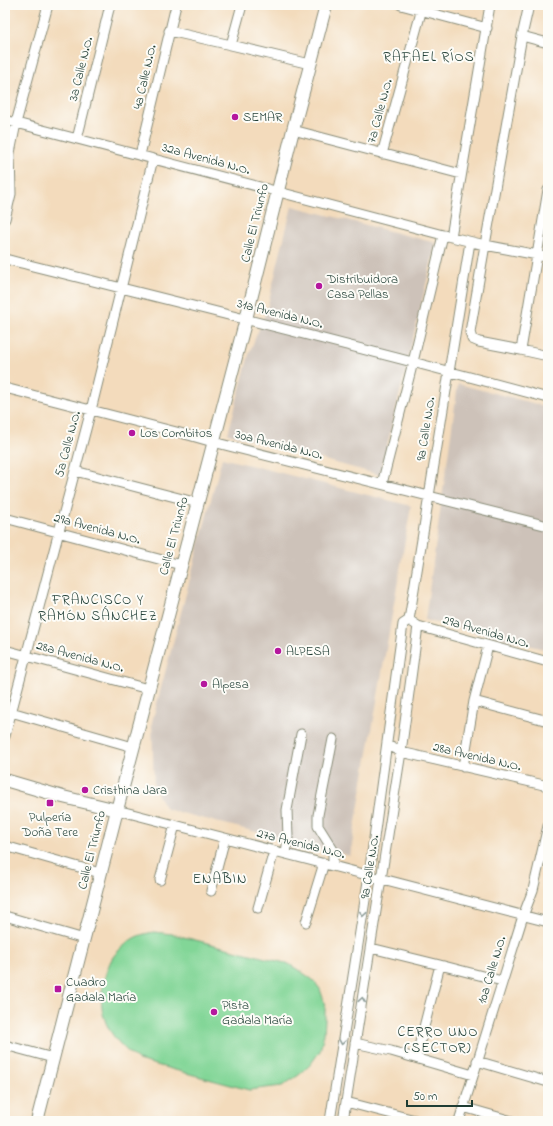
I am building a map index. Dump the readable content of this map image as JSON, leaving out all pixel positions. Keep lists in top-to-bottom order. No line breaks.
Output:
{"streets":{"main road":["Calle El Triunfo"],"street":["3a Calle N.O.","4a Calle N.O.","7a Calle N.O.","32a Avenida N.O.","31a Avenida N.O.","9a Calle N.O.","5a Calle N.O.","30a Avenida N.O.","29a Avenida N.O.","28a Avenida N.O.","27a Avenida N.O.","10a Calle N.O."]},"crossings":[["3a Calle N.O.","32a Avenida N.O."],["4a Calle N.O.","32a Avenida N.O."],["32a Avenida N.O.","Calle El Triunfo"],["32a Avenida N.O.","9a Calle N.O."],["32a Avenida N.O.","5a Calle N.O."],["Calle El Triunfo","31a Avenida N.O."],["Calle El Triunfo","30a Avenida N.O."],["Calle El Triunfo","29a Avenida N.O."],["Calle El Triunfo","28a Avenida N.O."],["Calle El Triunfo","27a Avenida N.O."],["31a Avenida N.O.","9a Calle N.O."],["31a Avenida N.O.","5a Calle N.O."],["9a Calle N.O.","30a Avenida N.O."],["9a Calle N.O.","29a Avenida N.O."],["9a Calle N.O.","28a Avenida N.O."],["9a Calle N.O.","27a Avenida N.O."],["5a Calle N.O.","30a Avenida N.O."],["5a Calle N.O.","29a Avenida N.O."],["5a Calle N.O.","28a Avenida N.O."],["27a Avenida N.O.","10a Calle N.O."]],"districts":["RAFAEL RÍOS","FRANCISCO Y RAMÓN SÁNCHEZ","ENABIN","CERRO UNO (SECTOR)"],"places":{"other":["SEMAR","Distribuidora Casa Pellas","Los Combitos","ALPESA","Alpesa","Cristhina Jara","Pista Gadala María"],"transit":["Pulpería Doña Tere","Cuadro Gadala María"]},"scale_bar":"50 m"}
